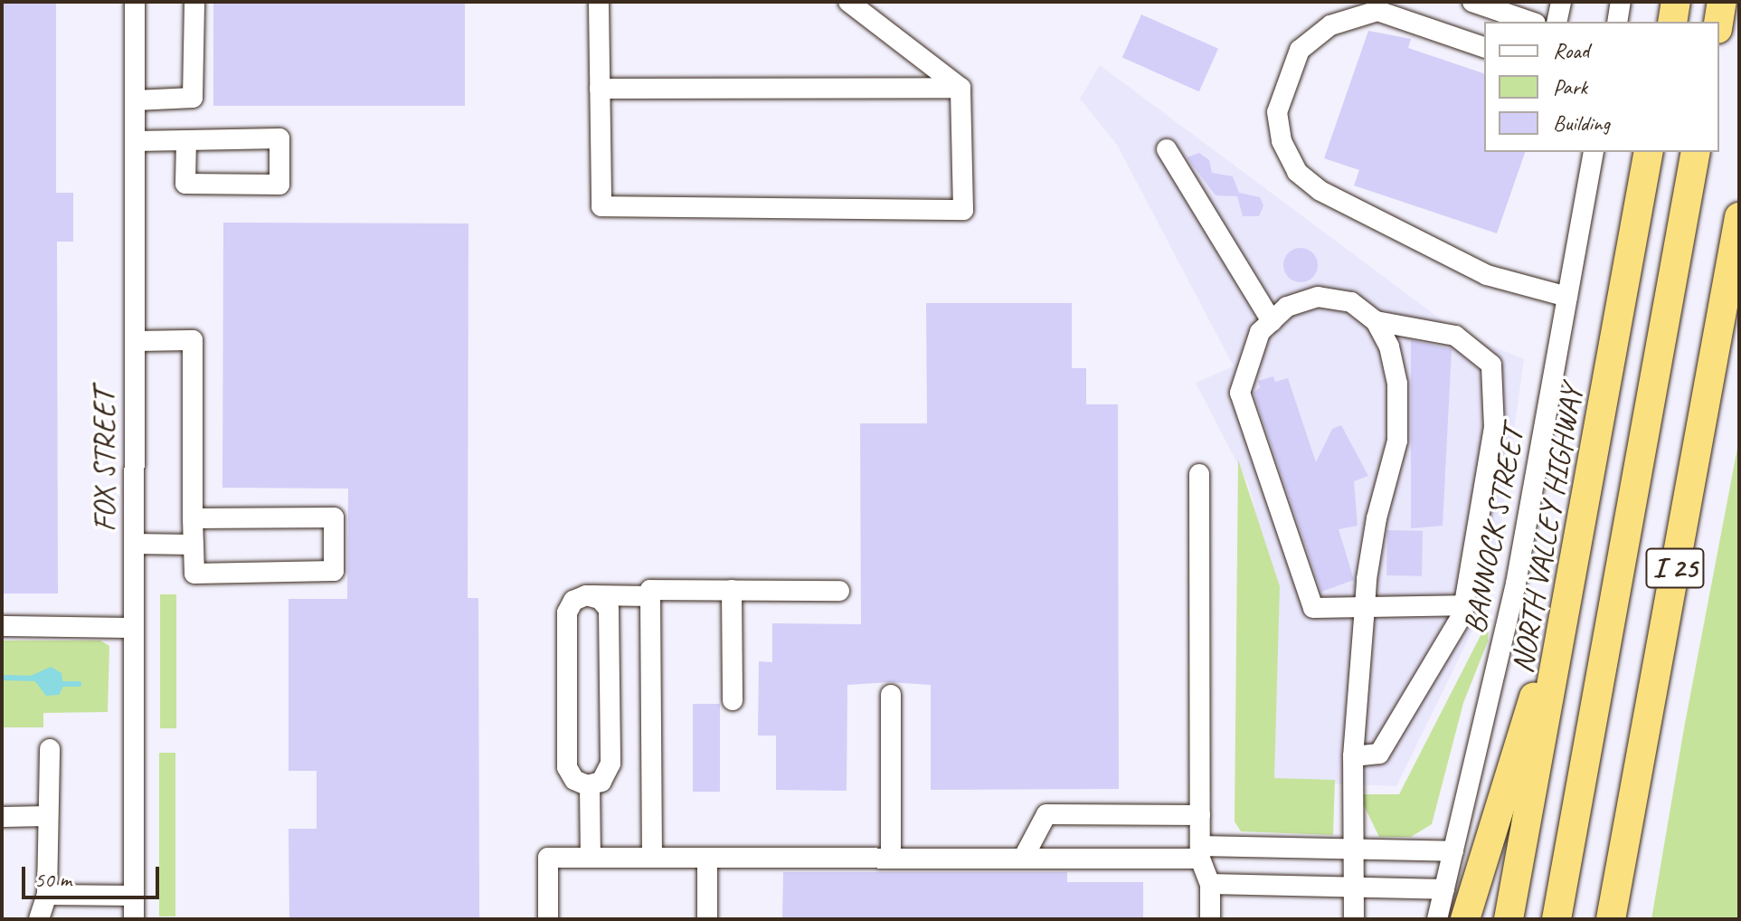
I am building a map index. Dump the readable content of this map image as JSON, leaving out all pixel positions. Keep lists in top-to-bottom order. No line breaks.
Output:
{"streets":{"highway":["NORTH VALLEY HIGHWAY","I 25"],"street":["FOX STREET","BANNOCK STREET"]},"legend":["Road","Park","Building"],"scale_bar":"50 m"}
